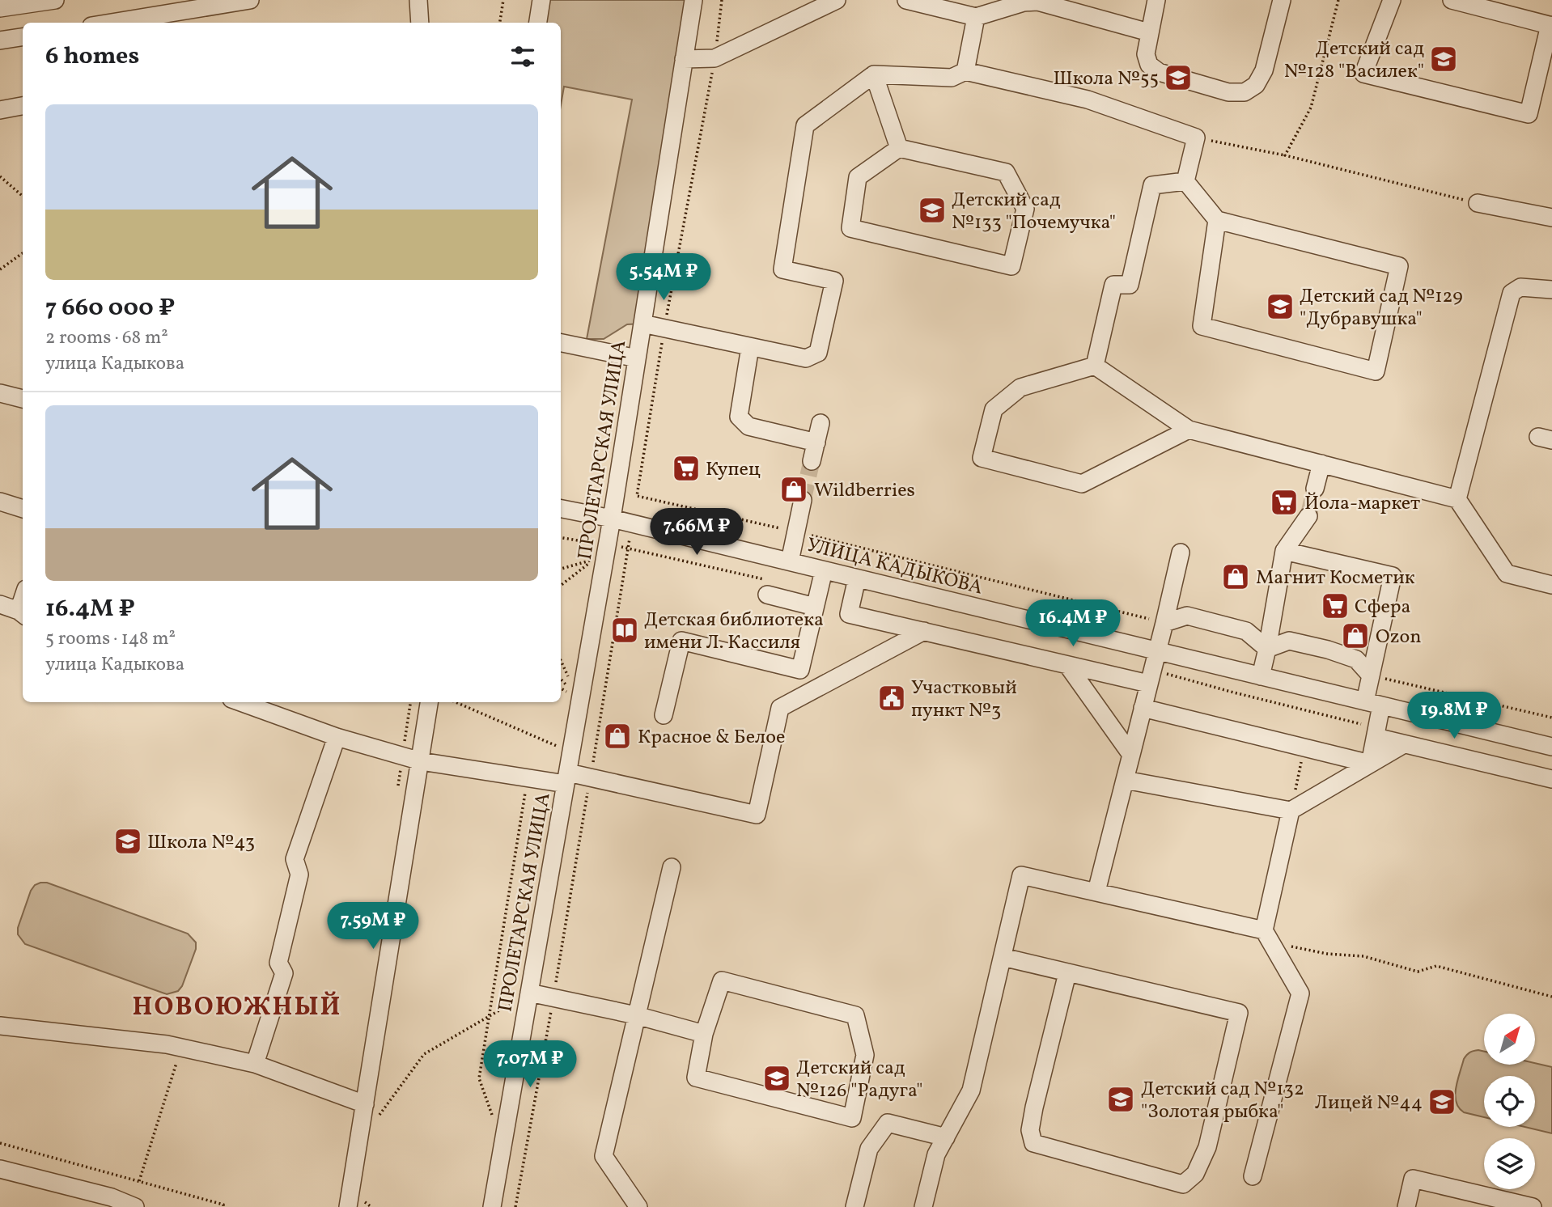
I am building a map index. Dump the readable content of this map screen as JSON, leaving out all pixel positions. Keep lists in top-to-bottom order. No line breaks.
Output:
{"streets":{"street":["ПРОЛЕТАРСКАЯ УЛИЦА","УЛИЦА КАДЫКОВА"]},"crossings":[["ПРОЛЕТАРСКАЯ УЛИЦА","УЛИЦА КАДЫКОВА"]],"districts":["НОВОЮЖНЫЙ"],"places":{"school or university":["Детский сад №128 \"Василек\"","Школа №55","Детский сад №133 \"Почемучка\"","Детский сад №129 \"Дубравушка\"","Школа №43","Детский сад №126 \"Радуга\"","Детский сад №132 \"Золотая рыбка\"","Лицей №44"],"supermarket":["Купец","Йола-маркет","Сфера"],"shop":["Wildberries","Магнит Косметик","Ozon","Красное & Белое"],"library":["Детская библиотека имени Л. Кассиля"],"public building":["Участковый пункт №3"]},"north":"top right","page":{"heading":"6 homes","list":[{"name":"7 660 000 ₽","note":"2 rooms · 68 m² · улица Кадыкова"},{"name":"16.4M ₽","note":"5 rooms · 148 m² · улица Кадыкова"}],"price":["5.54M ₽","7.66M ₽","16.4M ₽","19.8M ₽","7.59M ₽","7.07M ₽"]}}
